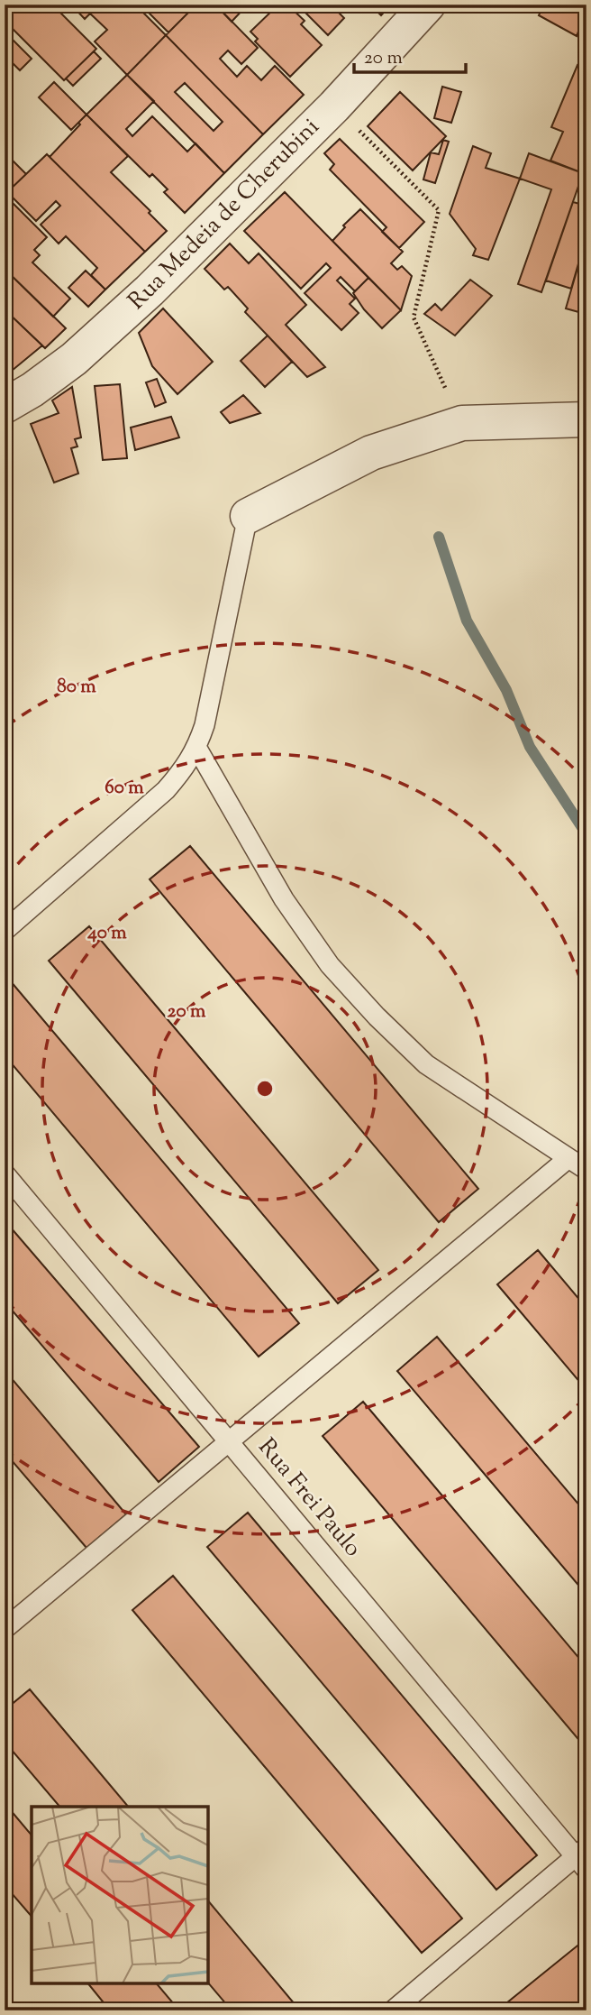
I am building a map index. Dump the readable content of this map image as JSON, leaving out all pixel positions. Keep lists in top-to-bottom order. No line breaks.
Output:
{"streets":{"street":["Rua Medeia de Cherubini"],"lane":["Rua Frei Paulo"]},"scale_bar":"20 m","rings":["80 m","60 m","40 m","20 m"]}
